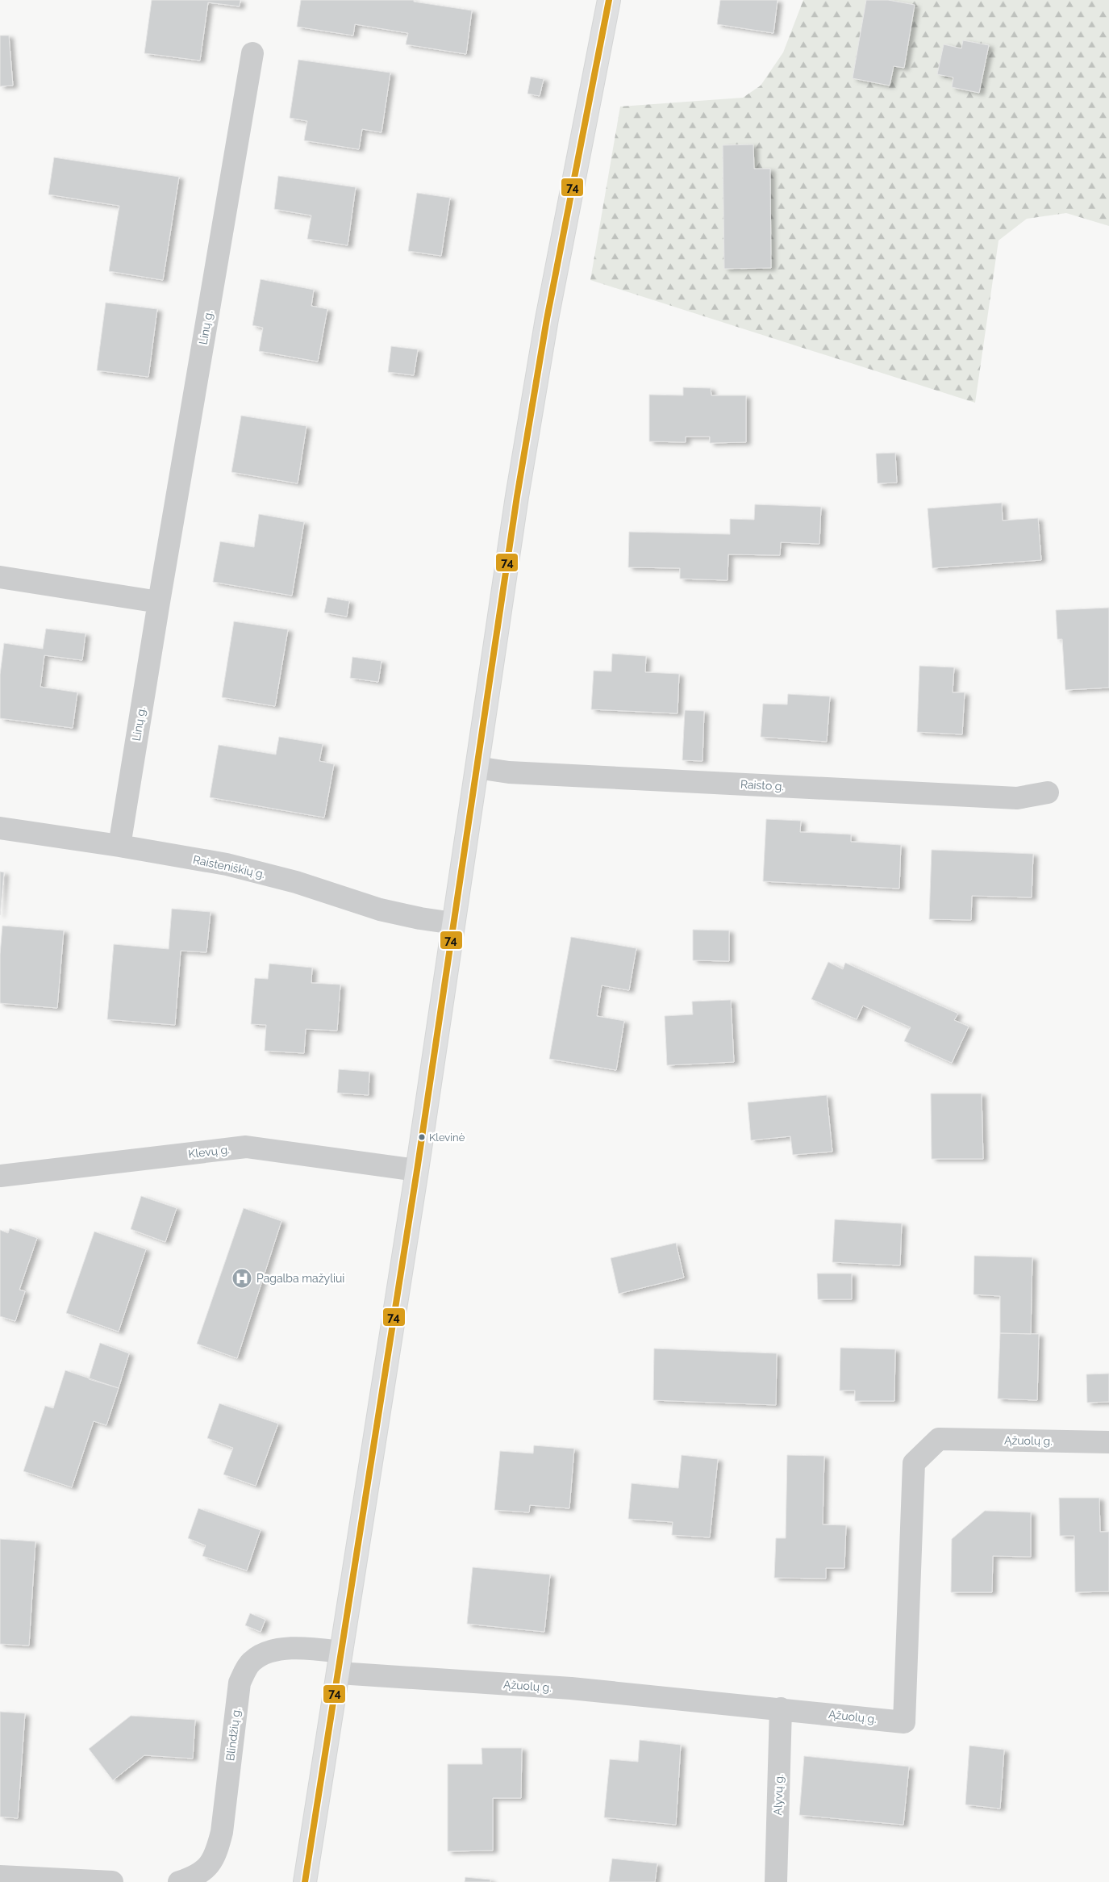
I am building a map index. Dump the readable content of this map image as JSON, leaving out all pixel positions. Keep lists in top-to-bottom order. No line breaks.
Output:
{"streets":{"street":["Linų g.","Raisto g.","Raisteniškių g.","Klevų g.","Ąžuolų g.","Blindžių g.","Alyvų g."]},"crossings":[["Linų g.","Raisteniškių g."],["Ąžuolų g.","Alyvų g."]],"places":{"other":["Klevinė"],"hospital":["Pagalba mažyliui"]},"lines":["transit line 74"]}
